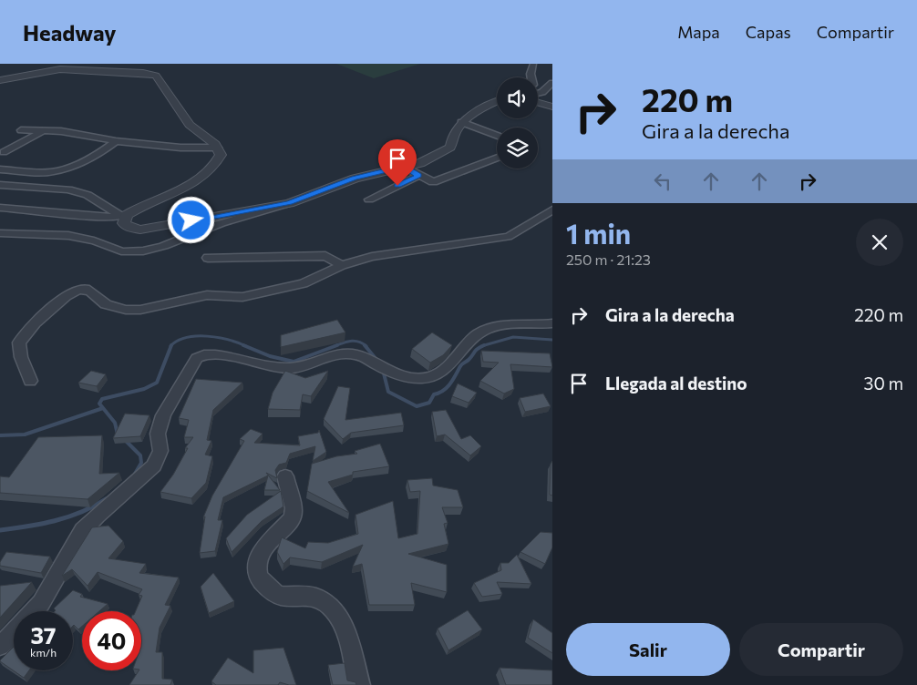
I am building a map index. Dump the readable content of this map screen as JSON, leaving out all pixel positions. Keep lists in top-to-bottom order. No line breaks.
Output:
{"page":{"header":"Headway","nav":["Mapa","Capas","Compartir"],"turn":["220 m","Gira a la derecha"],"heading":["1 min","250 m · 21:23"],"list":[{"name":"Gira a la derecha","value":"220 m"},{"name":"Llegada al destino","value":"30 m"}],"speed":"37 km/h","limit":"40","buttons":["Salir","Compartir"]}}
